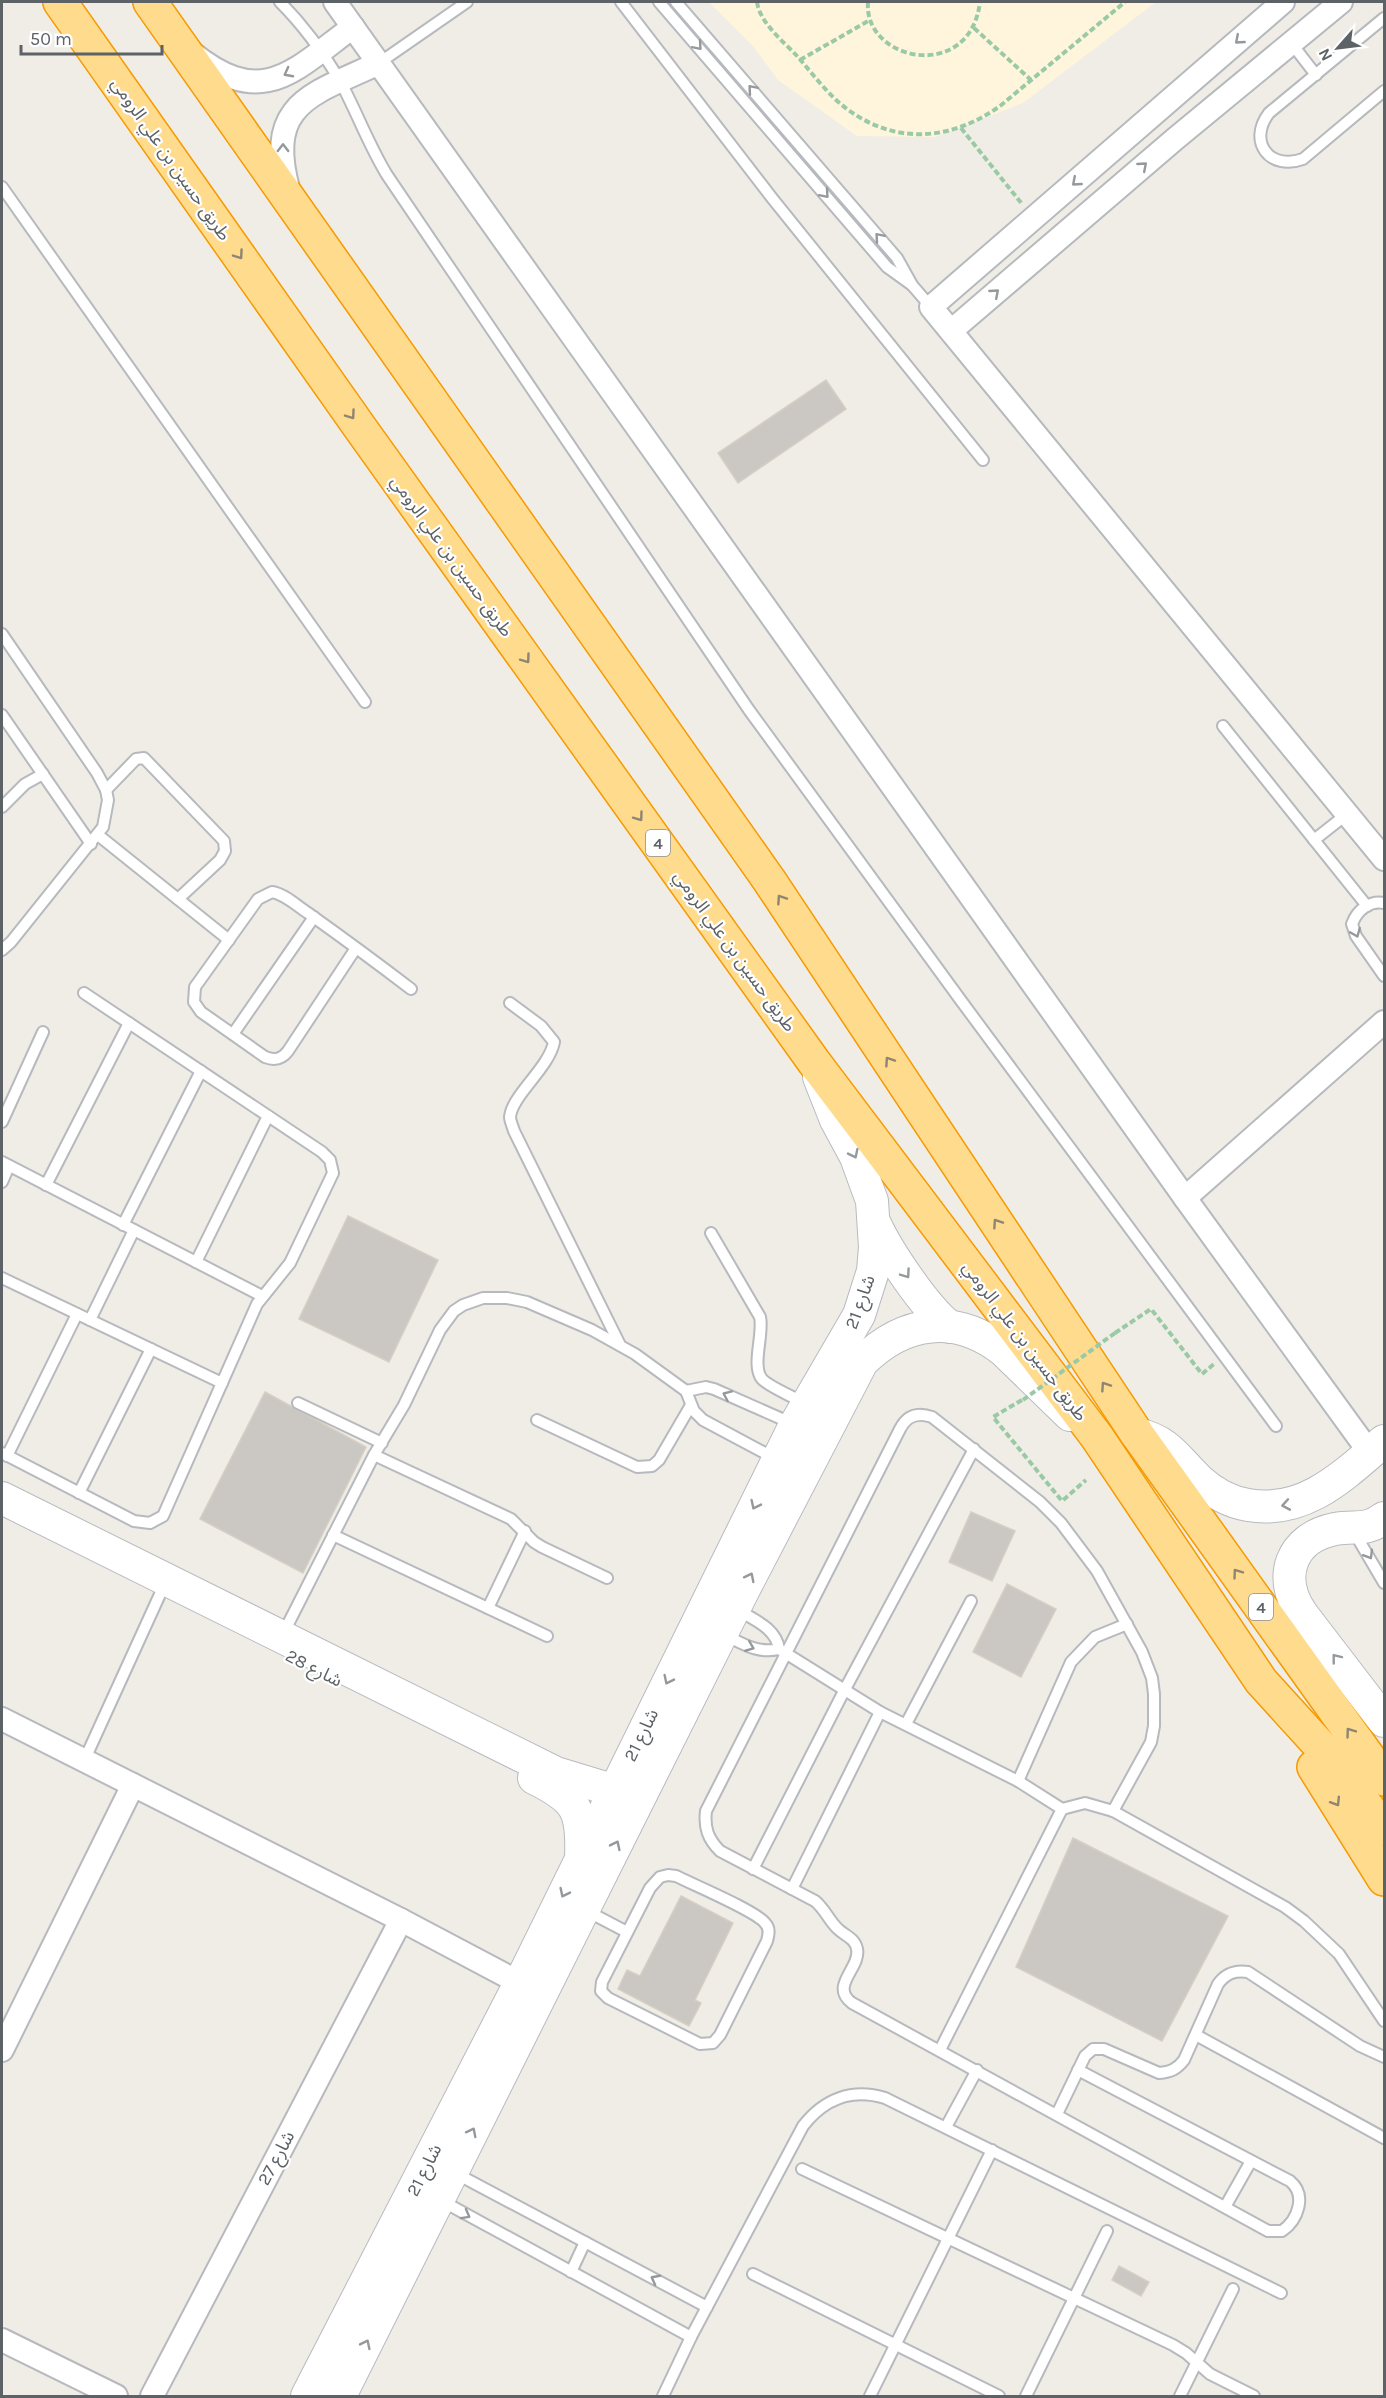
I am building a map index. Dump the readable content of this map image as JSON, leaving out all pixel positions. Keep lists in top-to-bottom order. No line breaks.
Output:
{"streets":{"highway":["طريق حسين بن علي الرومي","4"],"street":["شارع 21","شارع 28","شارع 27"]},"crossings":[["طريق حسين بن علي الرومي","شارع 21"],["شارع 21","شارع 28"]],"scale_bar":"50 m","north":"bottom left"}
